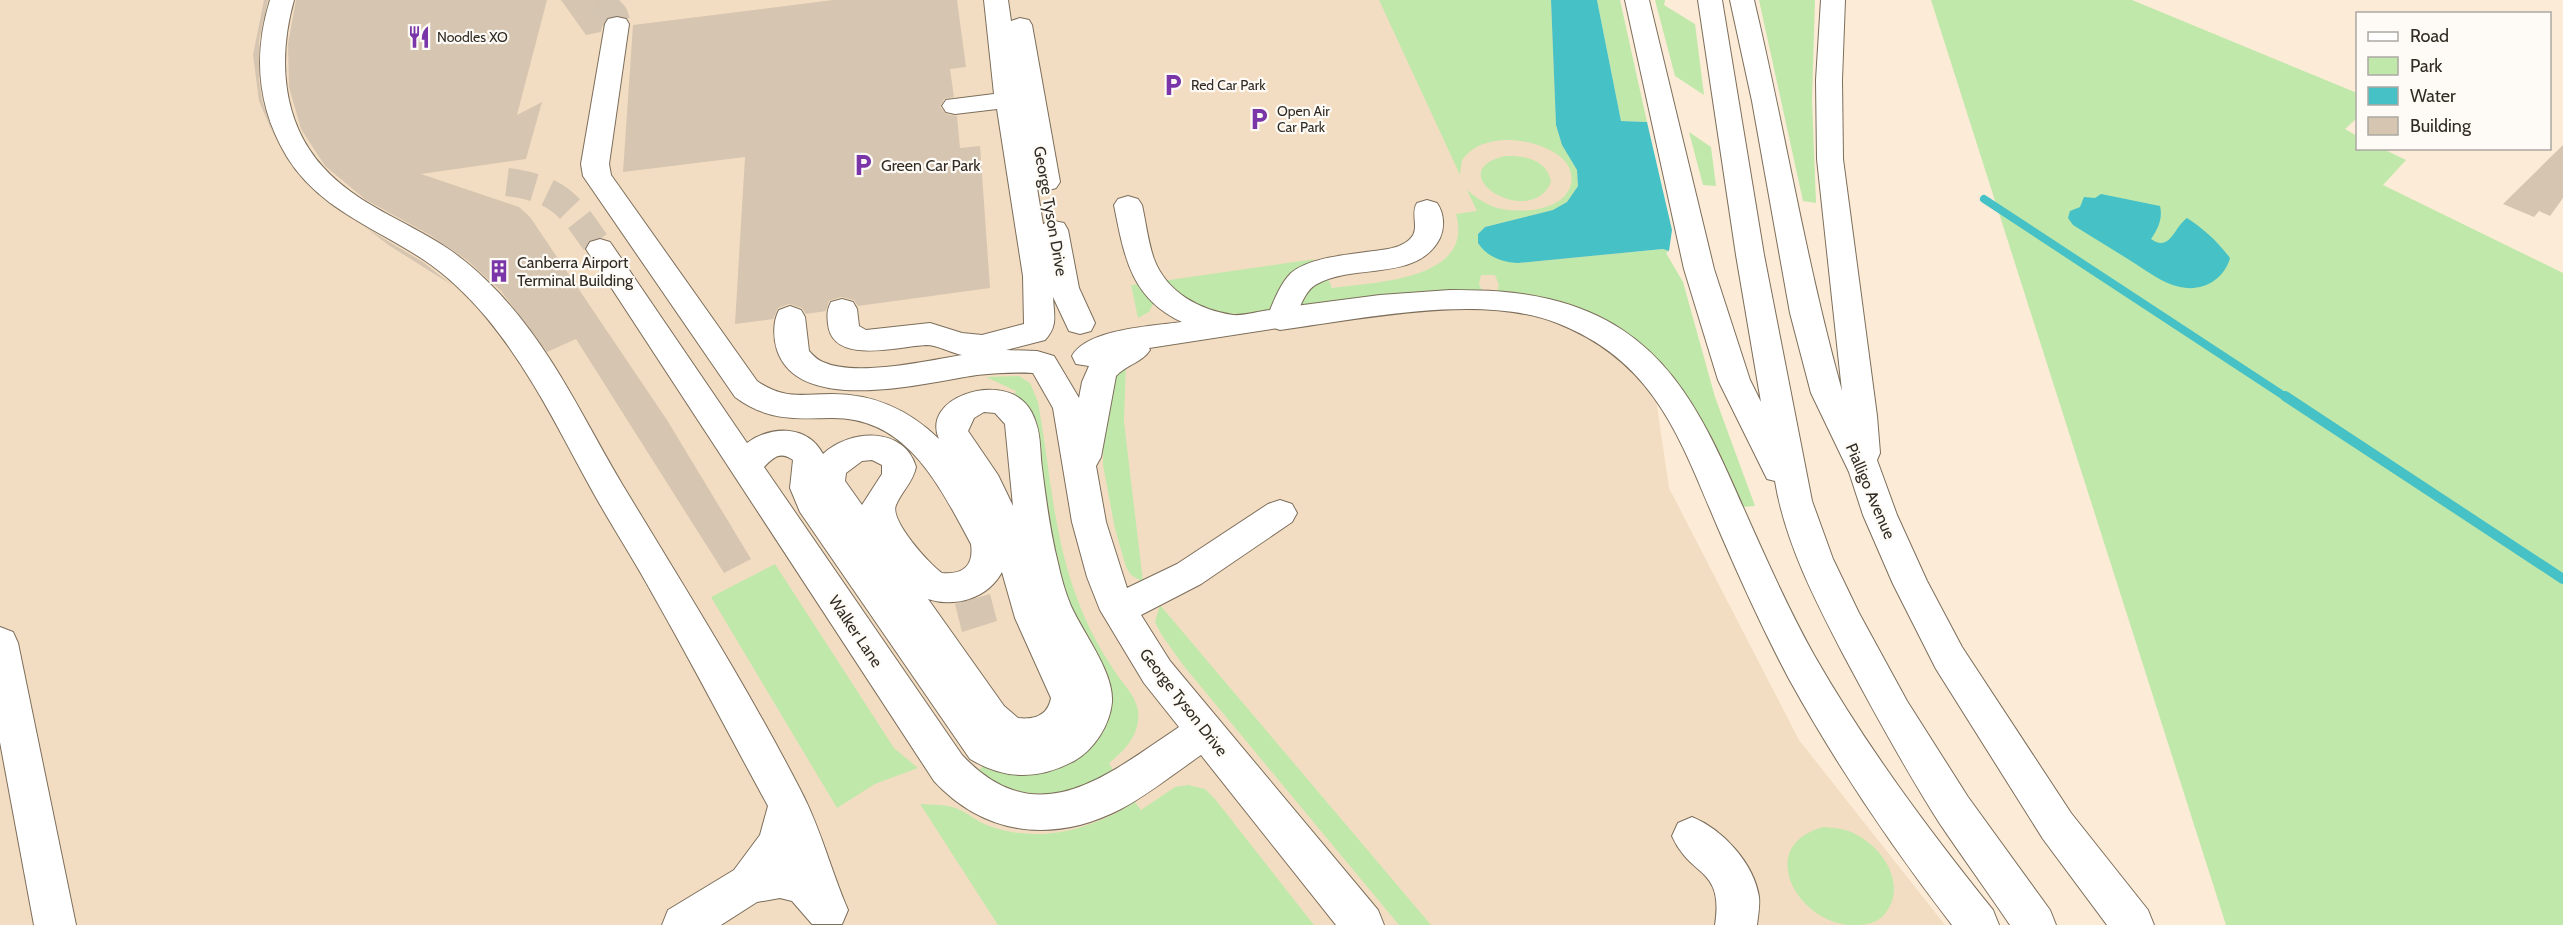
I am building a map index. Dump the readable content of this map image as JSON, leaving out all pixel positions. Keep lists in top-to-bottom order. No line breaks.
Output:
{"streets":{"main road":["George Tyson Drive","Pialligo Avenue","Walker Lane"]},"crossings":[["George Tyson Drive","Walker Lane"]],"places":{"restaurant":["Noodles XO"],"parking":["Red Car Park","Open Air Car Park","Green Car Park"],"building":["Canberra Airport Terminal Building"]},"legend":["Road","Park","Water","Building"]}
